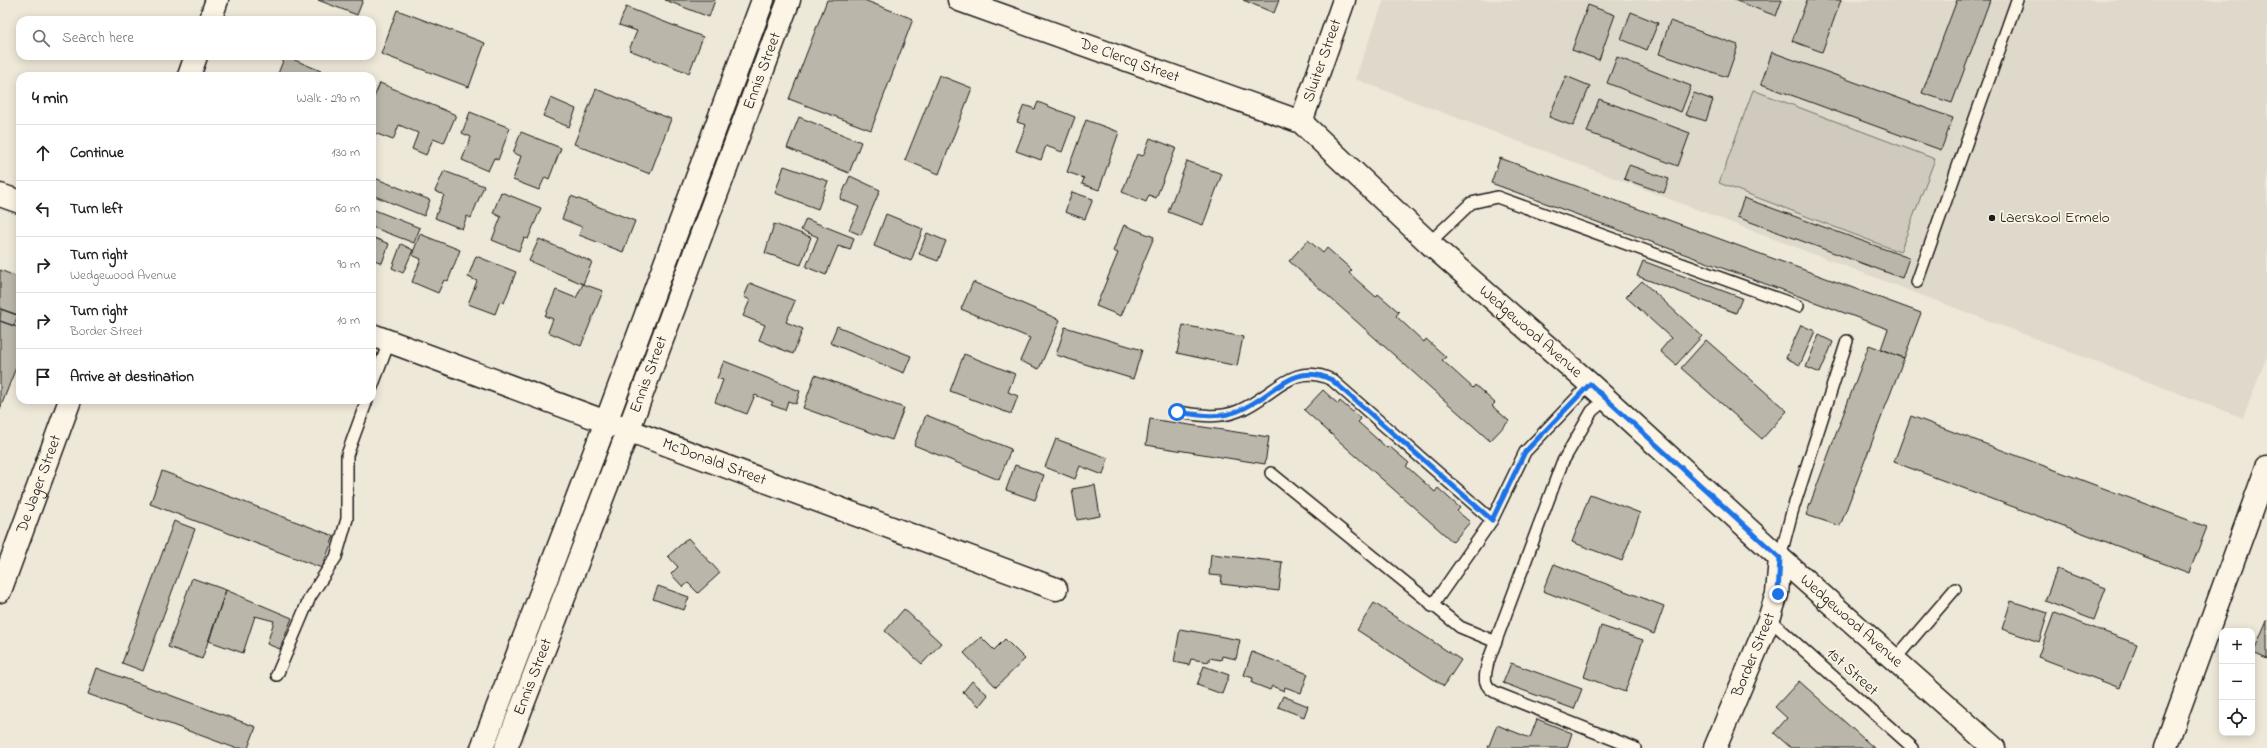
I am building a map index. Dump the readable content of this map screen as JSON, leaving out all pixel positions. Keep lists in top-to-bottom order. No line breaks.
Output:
{"streets":{"street":["De Clercq Street","Sluiter Street","Ennis Street","Wedgewood Avenue","McDonald Street","De Jager Street","Border Street"],"lane":["1st Street"]},"crossings":[["De Clercq Street","Sluiter Street"],["De Clercq Street","Wedgewood Avenue"],["Sluiter Street","Wedgewood Avenue"],["Ennis Street","McDonald Street"],["Wedgewood Avenue","Border Street"],["Border Street","1st Street"]],"places":["Laerskool Ermelo"],"page":{"search":"Search here","heading":["4 min","Walk · 290 m"],"list":[["Continue","130 m"],["Turn left","60 m"],["Turn right","Wedgewood Avenue","90 m"],["Turn right","Border Street","10 m"],"Arrive at destination"],"map_buttons":["+","−"]}}
